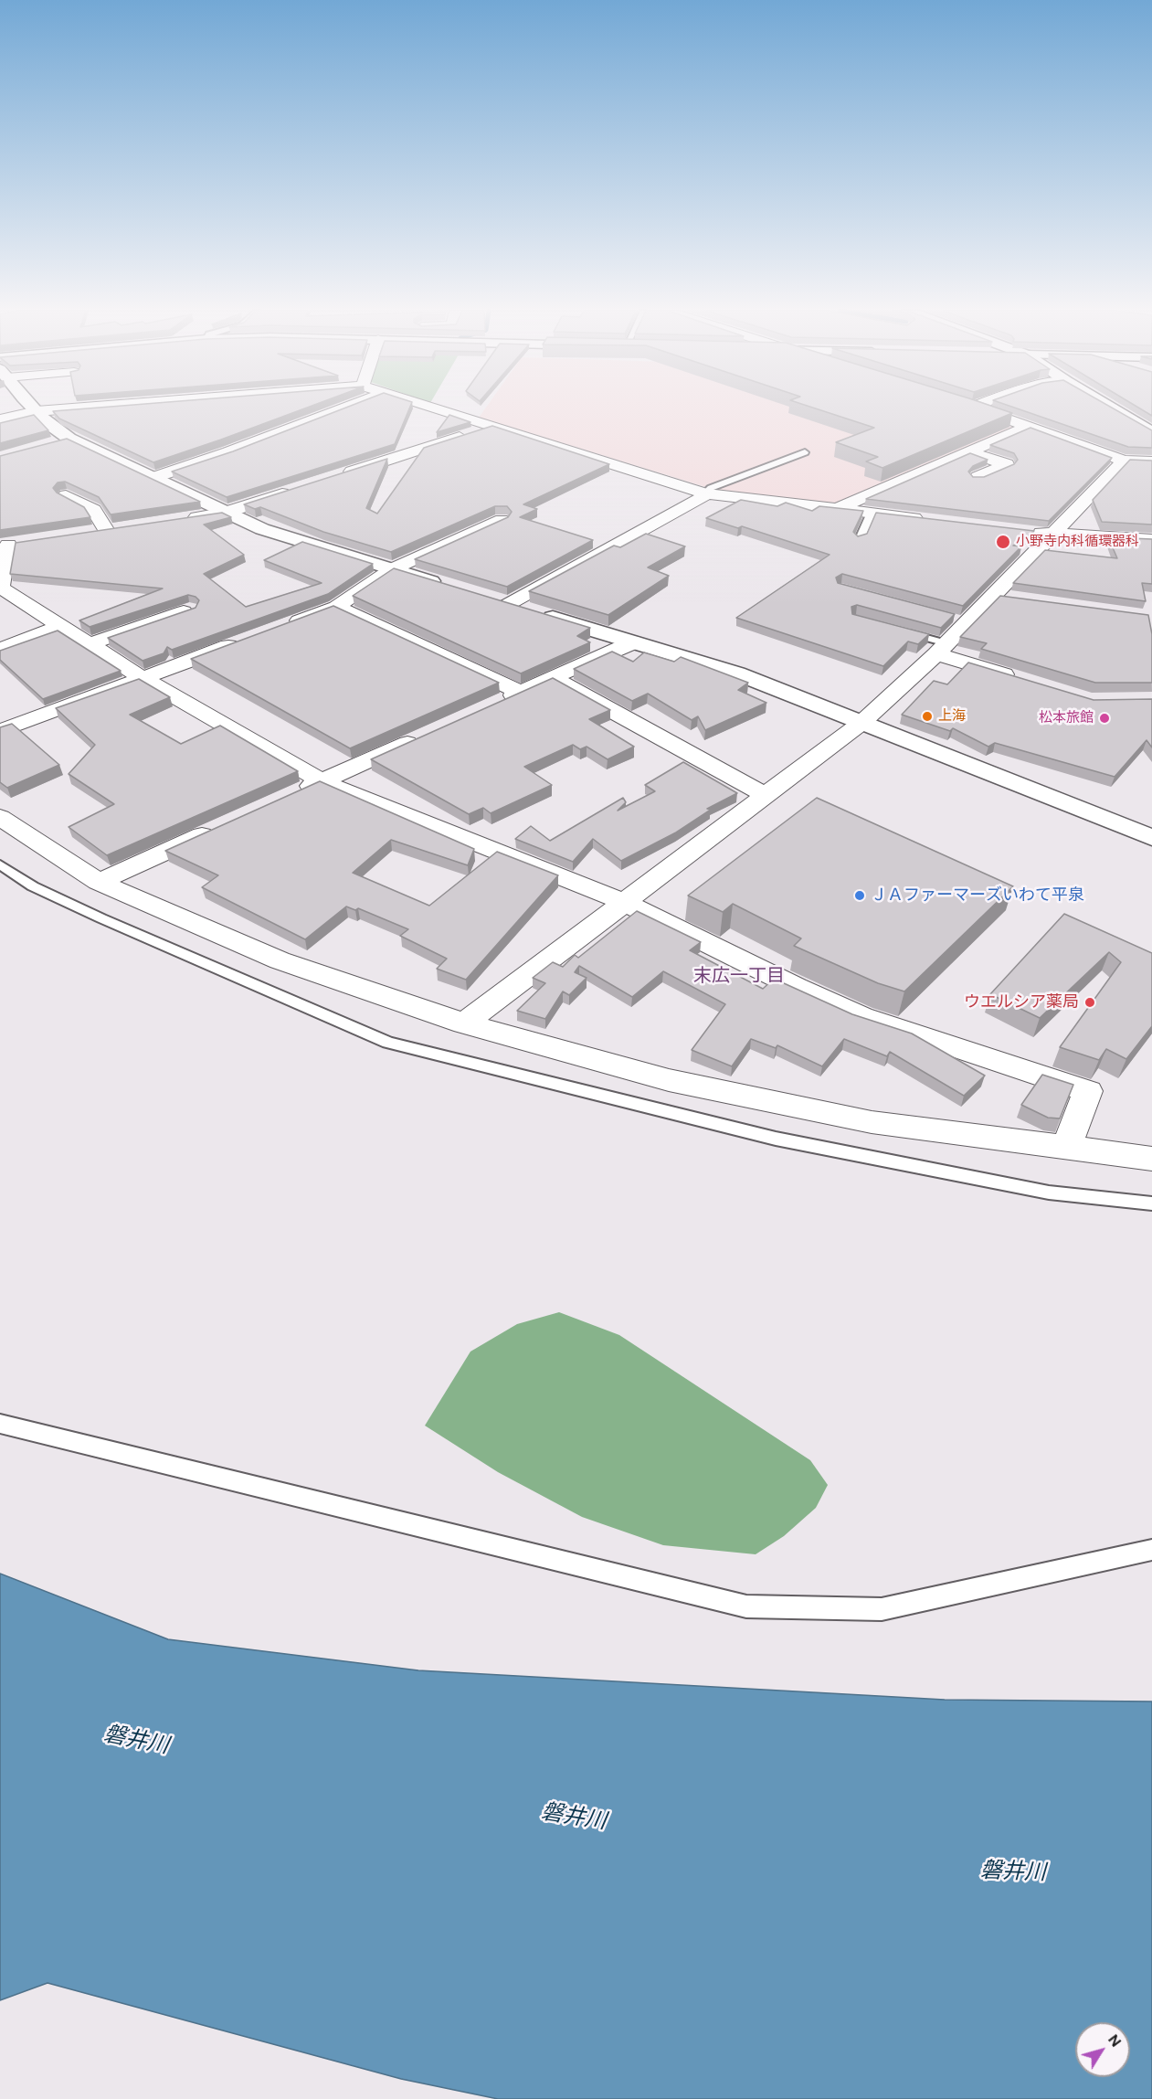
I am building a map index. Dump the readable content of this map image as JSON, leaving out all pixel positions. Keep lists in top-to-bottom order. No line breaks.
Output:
{"districts":["末広一丁目"],"water":["磐井川"],"places":["小野寺内科循環器科","上海","松本旅館","ＪＡファーマーズいわて平泉","ウエルシア薬局"],"north":"top right"}
